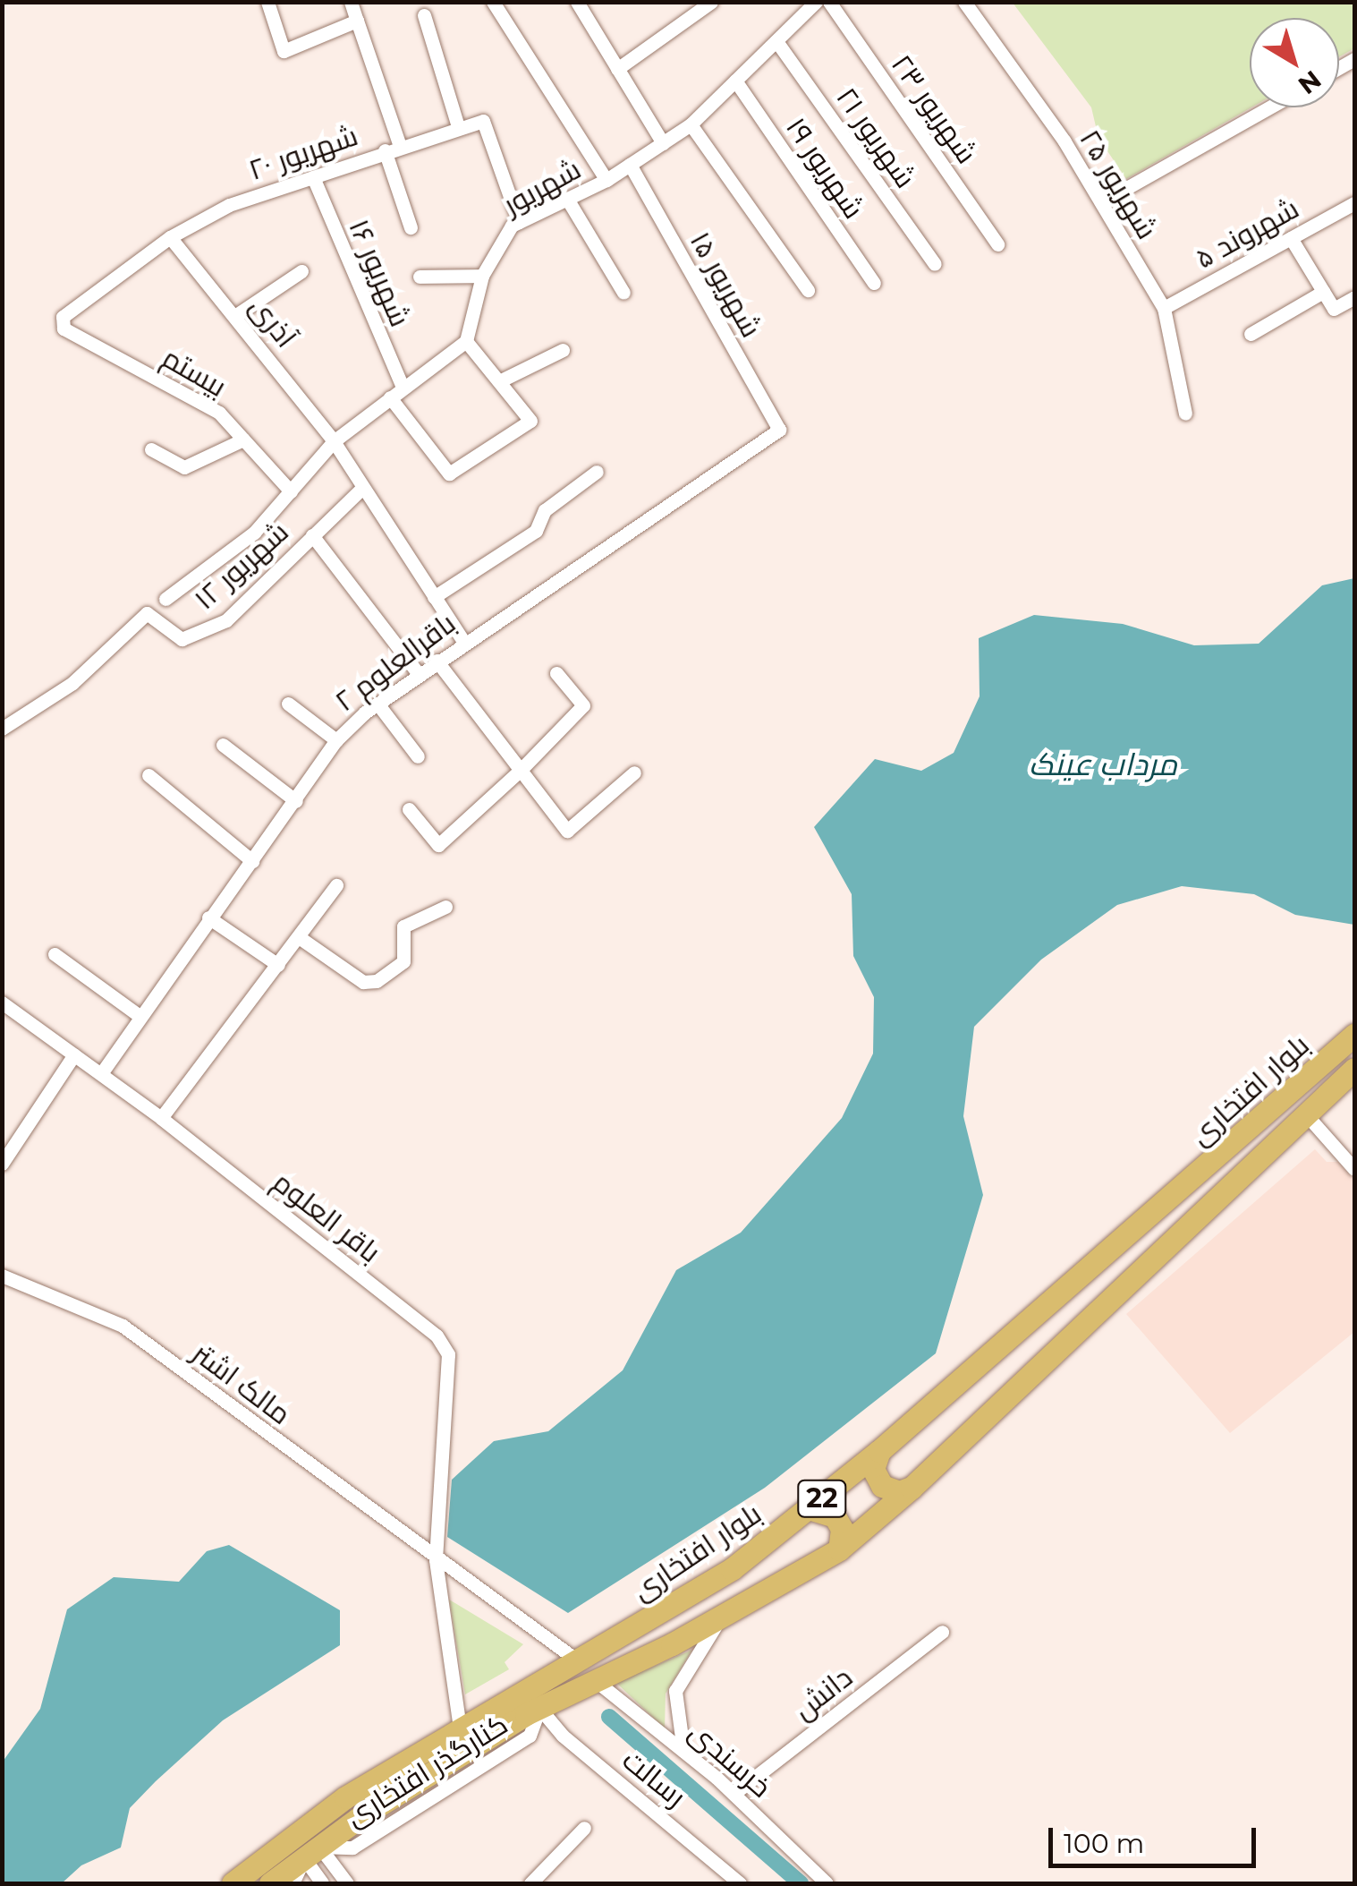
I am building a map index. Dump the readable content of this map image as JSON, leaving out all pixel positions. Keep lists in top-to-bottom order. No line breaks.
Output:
{"streets":{"highway":["بلوار افتخاری","22"],"street":["شهریور ۲۳","شهریور ۲۱","شهریور ۲۰","شهریور ۱۹","شهریور ۲۵","شهریور","شهروند ۵","شهریور ۱۶","شهریور ۱۵","آذری","بیستم","شهریور ۱۲","باقرالعلوم ۲","باقر العلوم","مالک اشتر","دانش","خرسندی","رسالت"]},"crossings":[["شهریور ۲۱","شهریور"],["شهریور ۲۰","شهریور ۱۶"],["شهریور ۲۰","آذری"],["شهریور ۲۰","بیستم"],["شهریور ۱۹","شهریور"],["شهریور ۲۵","شهروند ۵"],["شهریور","شهریور ۱۵"],["شهریور ۱۵","باقرالعلوم ۲"],["آذری","شهریور ۱۲"],["آذری","باقرالعلوم ۲"],["باقرالعلوم ۲","باقر العلوم"],["بلوار افتخاری","باقر العلوم"],["بلوار افتخاری","خرسندی"],["بلوار افتخاری","رسالت"],["باقر العلوم","مالک اشتر"],["دانش","خرسندی"]],"water":["مرداب عینک"],"scale_bar":"100 m","north":"bottom right"}
